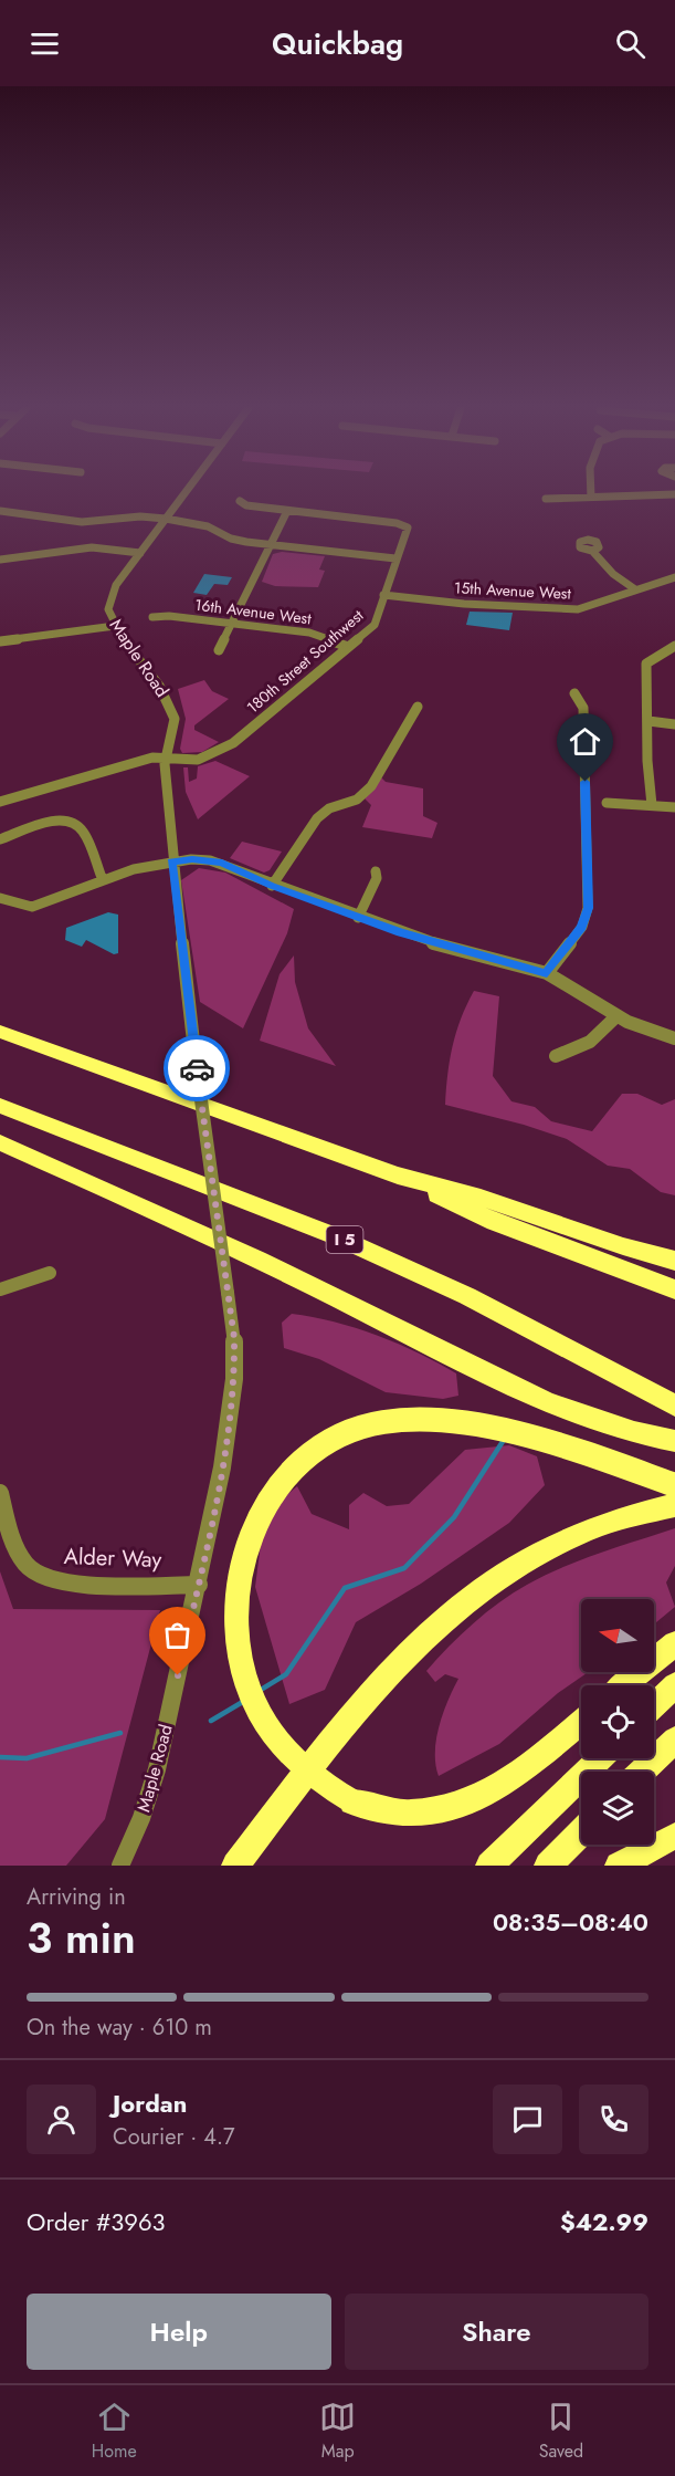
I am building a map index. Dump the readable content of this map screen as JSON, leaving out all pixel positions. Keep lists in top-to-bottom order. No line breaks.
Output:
{"streets":{"highway":["I 5"],"street":["15th Avenue West","16th Avenue West","Maple Road","180th Street Southwest","Alder Way"]},"crossings":[["15th Avenue West","180th Street Southwest"],["16th Avenue West","180th Street Southwest"],["Maple Road","180th Street Southwest"],["Maple Road","Alder Way"]],"north":"left","page":{"header":"Quickbag","heading":["3 min","Arriving in","08:35–08:40"],"panel":["Jordan","Courier · 4.7","Order #3963","$42.99"],"bar":"On the way · 610 m","buttons":["Help","Share"],"tabs":["Home","Map","Saved"]}}
